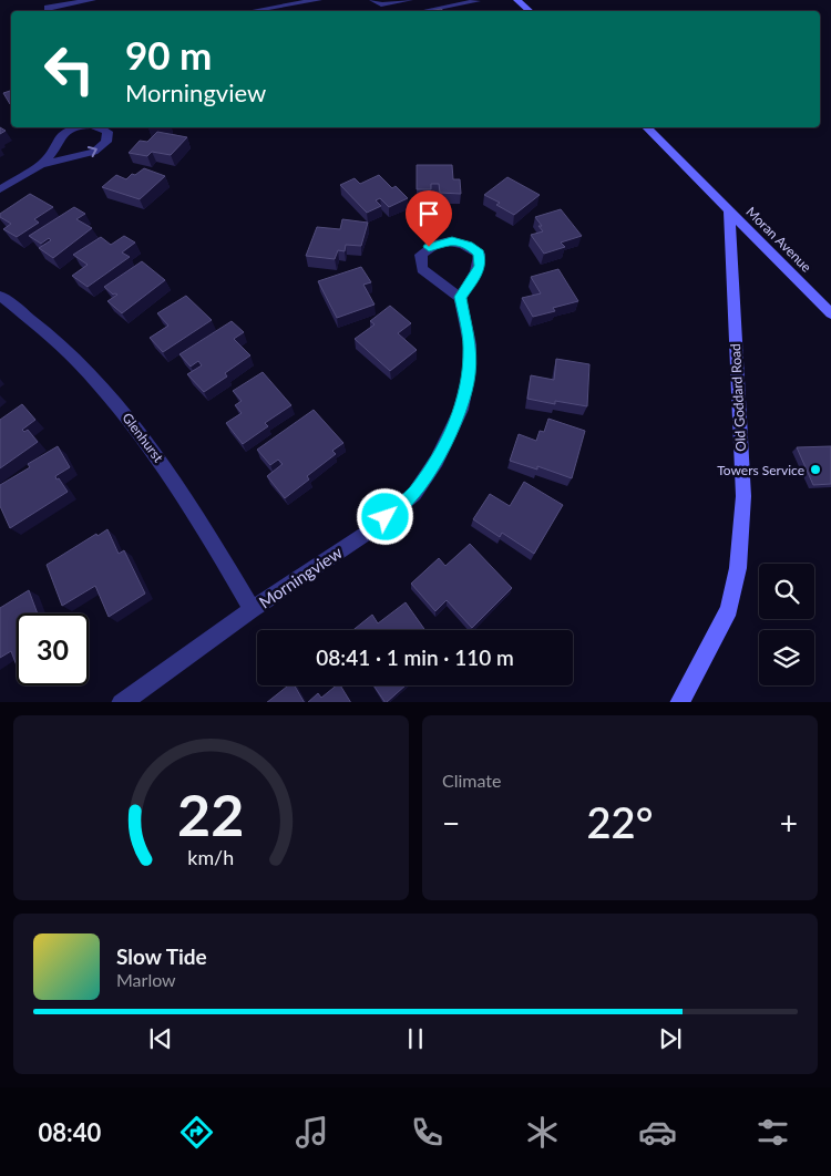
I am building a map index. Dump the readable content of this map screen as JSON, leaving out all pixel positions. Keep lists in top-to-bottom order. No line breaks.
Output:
{"streets":{"street":["Moran Avenue","Old Goddard Road","Glenhurst","Morningview"]},"crossings":[["Moran Avenue","Old Goddard Road"],["Glenhurst","Morningview"]],"places":["Towers Service"],"page":{"turn":["90 m","Morningview"],"limit":"30","trip":"08:41 · 1 min · 110 m","tile":"Climate","heat":["−","22°","+"],"song":["Slow Tide","Marlow"],"tabs":"08:40","gauge":["22","km/h"]}}
